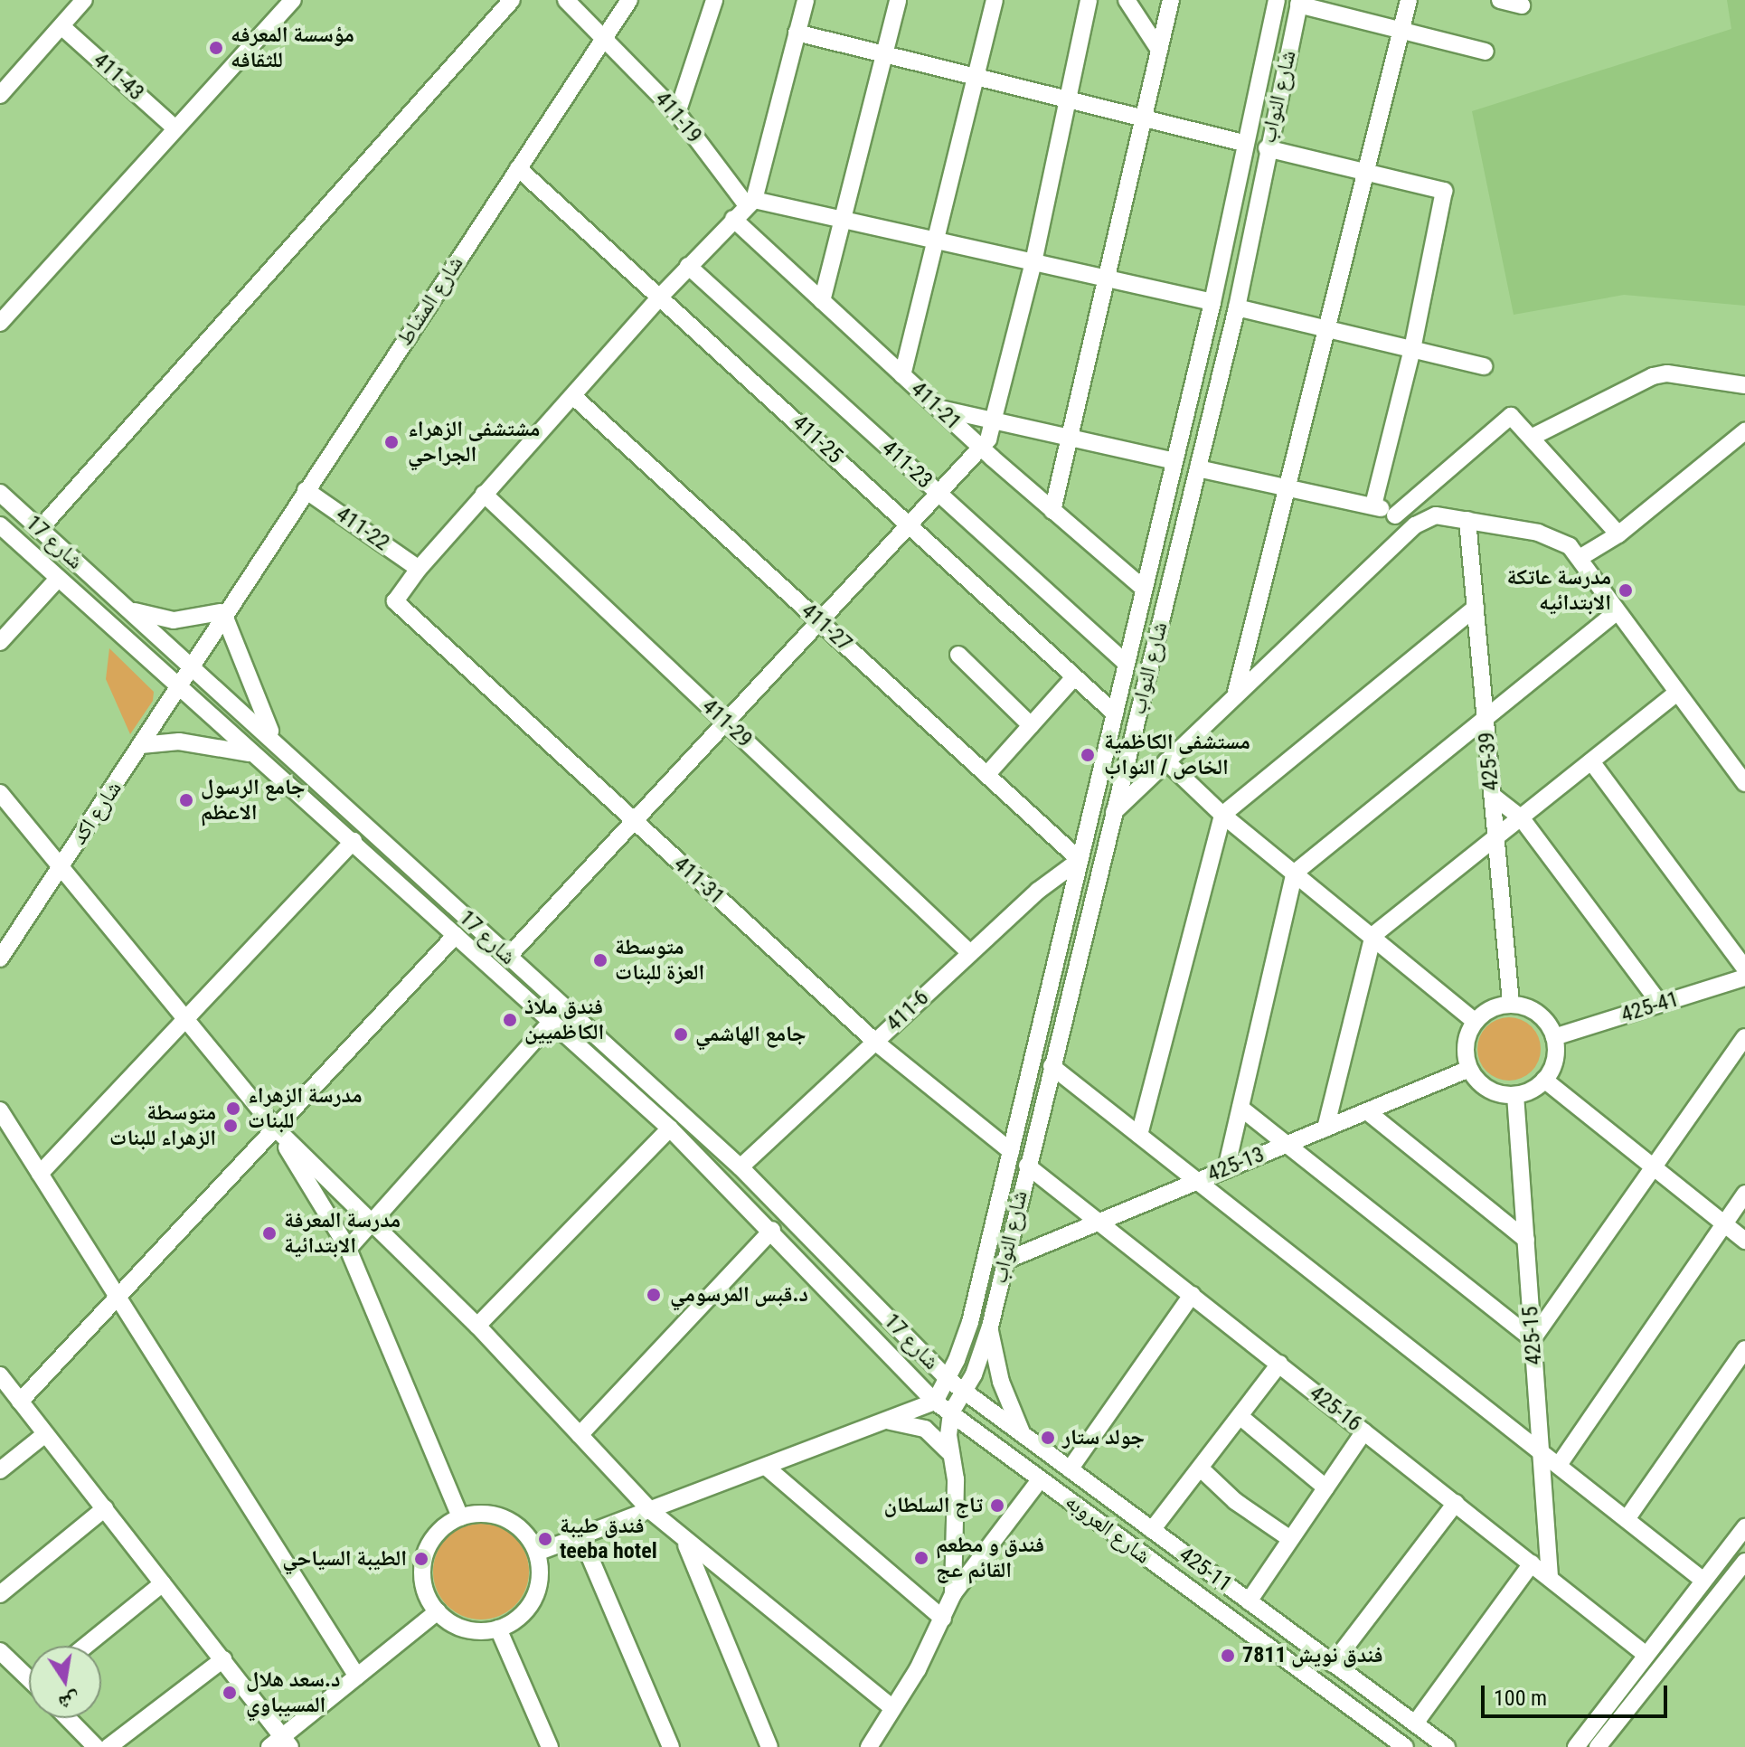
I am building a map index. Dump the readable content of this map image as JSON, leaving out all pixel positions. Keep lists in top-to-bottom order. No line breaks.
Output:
{"streets":{"street":["411-43","شارع النواب","411-19","شارع المشاط","411-21","411-25","411-23","411-22","شارع 17","411-27","411-29","425-39","شارع اكد","411-31","425-41","411-6","425-13","425-15","425-16","شارع العروبه","425-11"]},"crossings":[["شارع النواب","411-21"],["شارع النواب","411-25"],["شارع النواب","411-23"],["شارع النواب","شارع 17"],["شارع النواب","411-27"],["شارع النواب","411-31"],["شارع النواب","411-6"],["شارع النواب","425-13"],["شارع النواب","425-16"],["شارع النواب","شارع العروبه"],["شارع النواب","425-11"],["411-19","شارع المشاط"],["شارع المشاط","411-25"],["شارع المشاط","411-22"],["شارع المشاط","شارع 17"],["شارع المشاط","شارع اكد"],["411-22","411-31"],["شارع 17","شارع اكد"],["شارع 17","411-6"],["شارع 17","شارع العروبه"],["شارع 17","425-11"],["411-27","411-6"],["411-29","411-6"],["425-39","425-41"],["425-39","425-13"],["425-39","425-15"],["411-31","411-6"],["425-41","425-13"],["425-41","425-15"],["425-13","425-15"],["425-13","425-16"],["425-15","425-16"]],"places":["مؤسسة المعرفه للثقافه","مشتشفى الزهراء الجراحي","مدرسة عاتكة الابتدائيه","مستشفى الكاظمية الخاص / النواب","جامع الرسول الاعظم","متوسطة العزة للبنات","فندق ملاذ الكاظميين","جامع الهاشمي","مدرسة الزهراء للبنات","متوسطة الزهراء للبنات","مدرسة المعرفة الابتدائية","د.قبس المرسومي","جولد ستار","تاج السلطان","فندق طيبة teeba hotel","فندق و مطعم القائم عج","الطيبة السياحي","فندق نويش 7811","د.سعد هلال المسيباوي"],"scale_bar":"100 m","north":"bottom"}
